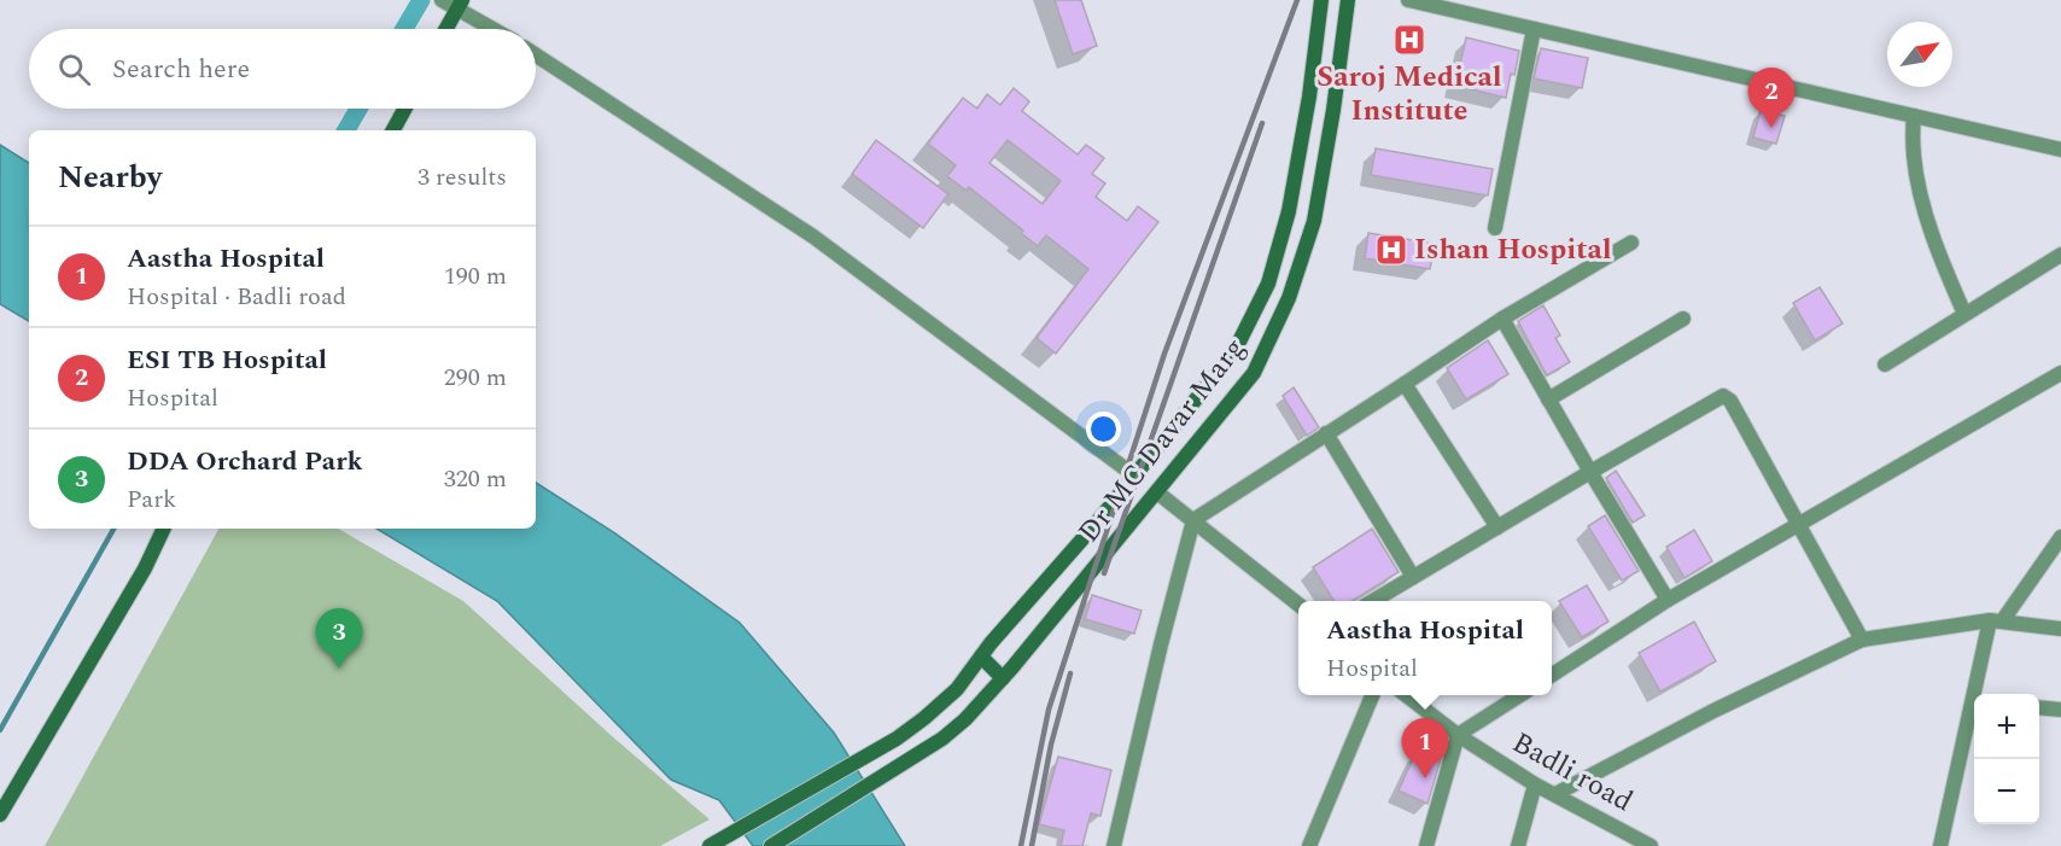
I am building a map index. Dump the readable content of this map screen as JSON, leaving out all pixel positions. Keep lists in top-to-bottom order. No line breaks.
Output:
{"streets":{"street":["Dr MC Davar Marg","Badli road"]},"places":{"hospital":["Saroj Medical Institute","Ishan Hospital"]},"north":"top right","page":{"search":"Search here","pins":["2","3","1"],"heading":["Nearby","3 results"],"list":[{"mark":"1","name":"Aastha Hospital","note":"Hospital · Badli road","value":"190 m"},{"mark":"2","name":"ESI TB Hospital","note":"Hospital","value":"290 m"},{"mark":"3","name":"DDA Orchard Park","note":"Park","value":"320 m"}],"popup":["Aastha Hospital","Hospital"],"map_buttons":["+","−"]}}
